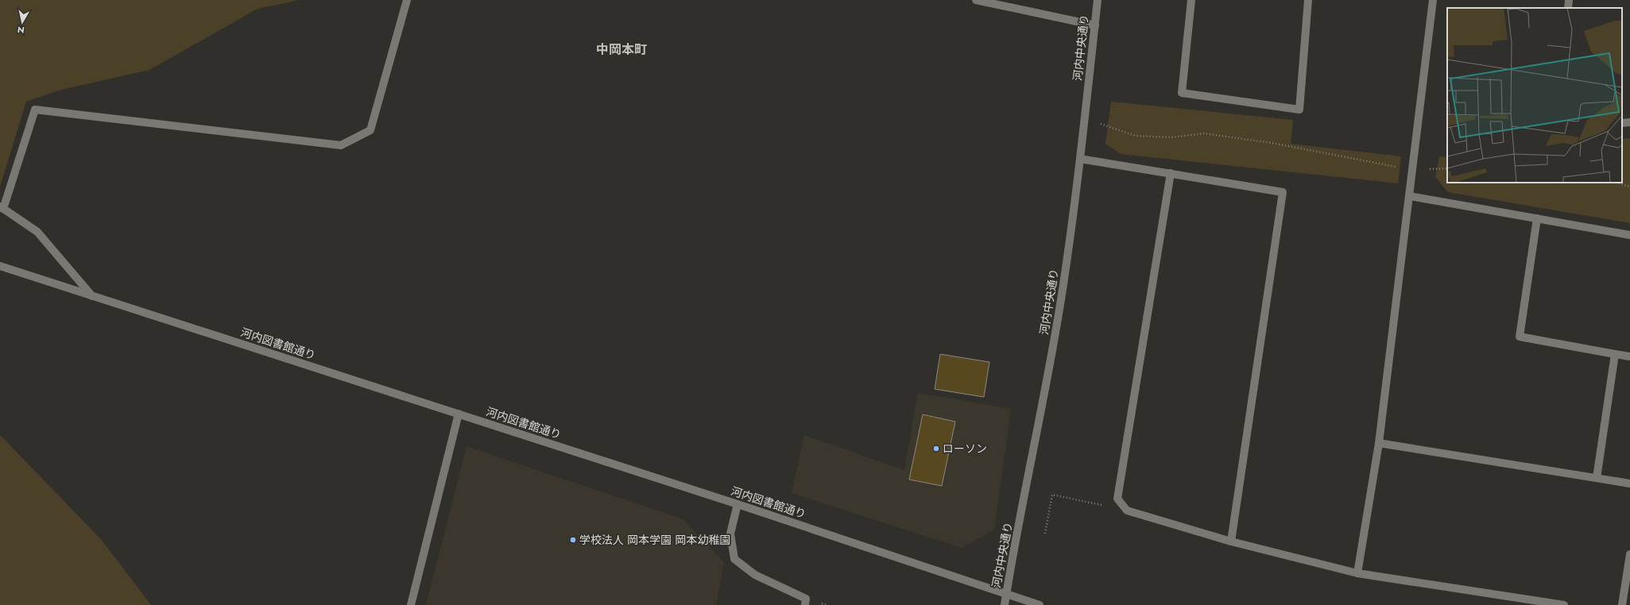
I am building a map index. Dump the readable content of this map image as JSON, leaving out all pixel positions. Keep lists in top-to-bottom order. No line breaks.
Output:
{"streets":{"street":["河内中央通り","河内図書館通り"]},"crossings":[["河内中央通り","河内図書館通り"]],"districts":["中岡本町"],"places":["ローソン","学校法人 岡本学園 岡本幼稚園"],"north":"bottom"}
